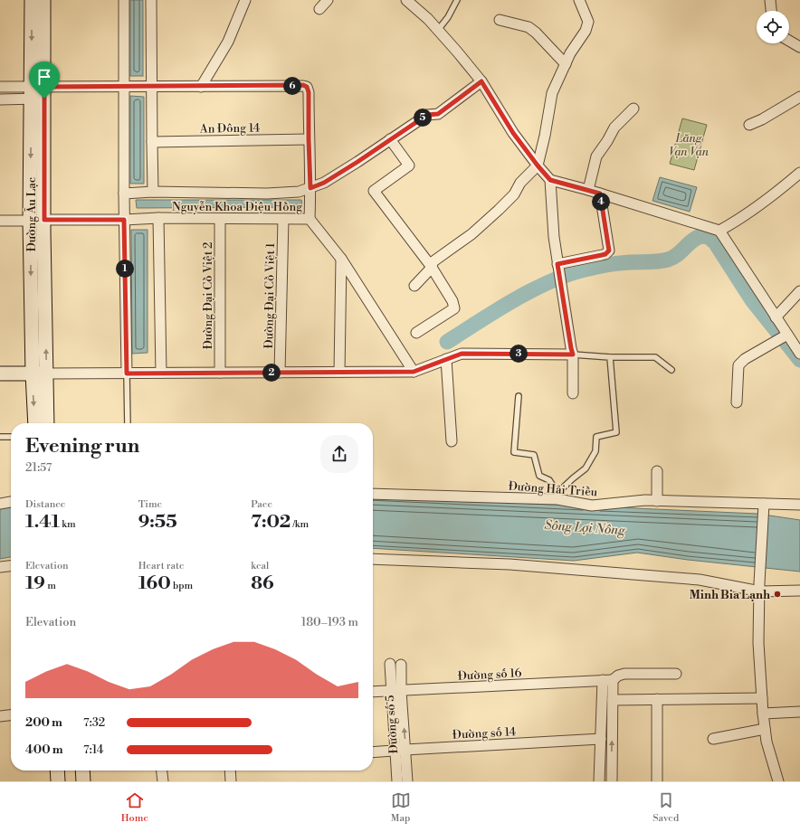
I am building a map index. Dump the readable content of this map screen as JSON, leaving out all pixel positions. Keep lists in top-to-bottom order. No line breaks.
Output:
{"streets":{"street":["An Đông 14","Nguyễn Khoa Diệu Hồng","Đường Âu Lạc","Đường Đại Cồ Việt 2","Đường Đại Cồ Việt 1","Đường Hải Triều","Đường số 16","Đường số 5","Đường số 14"]},"crossings":[["Nguyễn Khoa Diệu Hồng","Đường Âu Lạc"],["Nguyễn Khoa Diệu Hồng","Đường Đại Cồ Việt 2"],["Nguyễn Khoa Diệu Hồng","Đường Đại Cồ Việt 1"],["Đường số 16","Đường số 5"],["Đường số 5","Đường số 14"]],"water":["Sông Lợi Nông"],"parks":["Lăng Vạn Vạn"],"places":["Minh Bia Lạnh"],"page":{"pins":["6","5","4","1","3","2"],"heading":["Evening run","21:57"],"stats":[["Distance","1.41 km"],["Time","9:55"],["Pace","7:02 /km"],["Elevation","19 m"],["Heart rate","160 bpm"],["kcal","86"]],"chart":["Elevation","180–193 m"],"list":[{"name":"200 m","note":"7:32"},{"name":"400 m","note":"7:14"}],"tabs":["Home","Map","Saved"]}}
